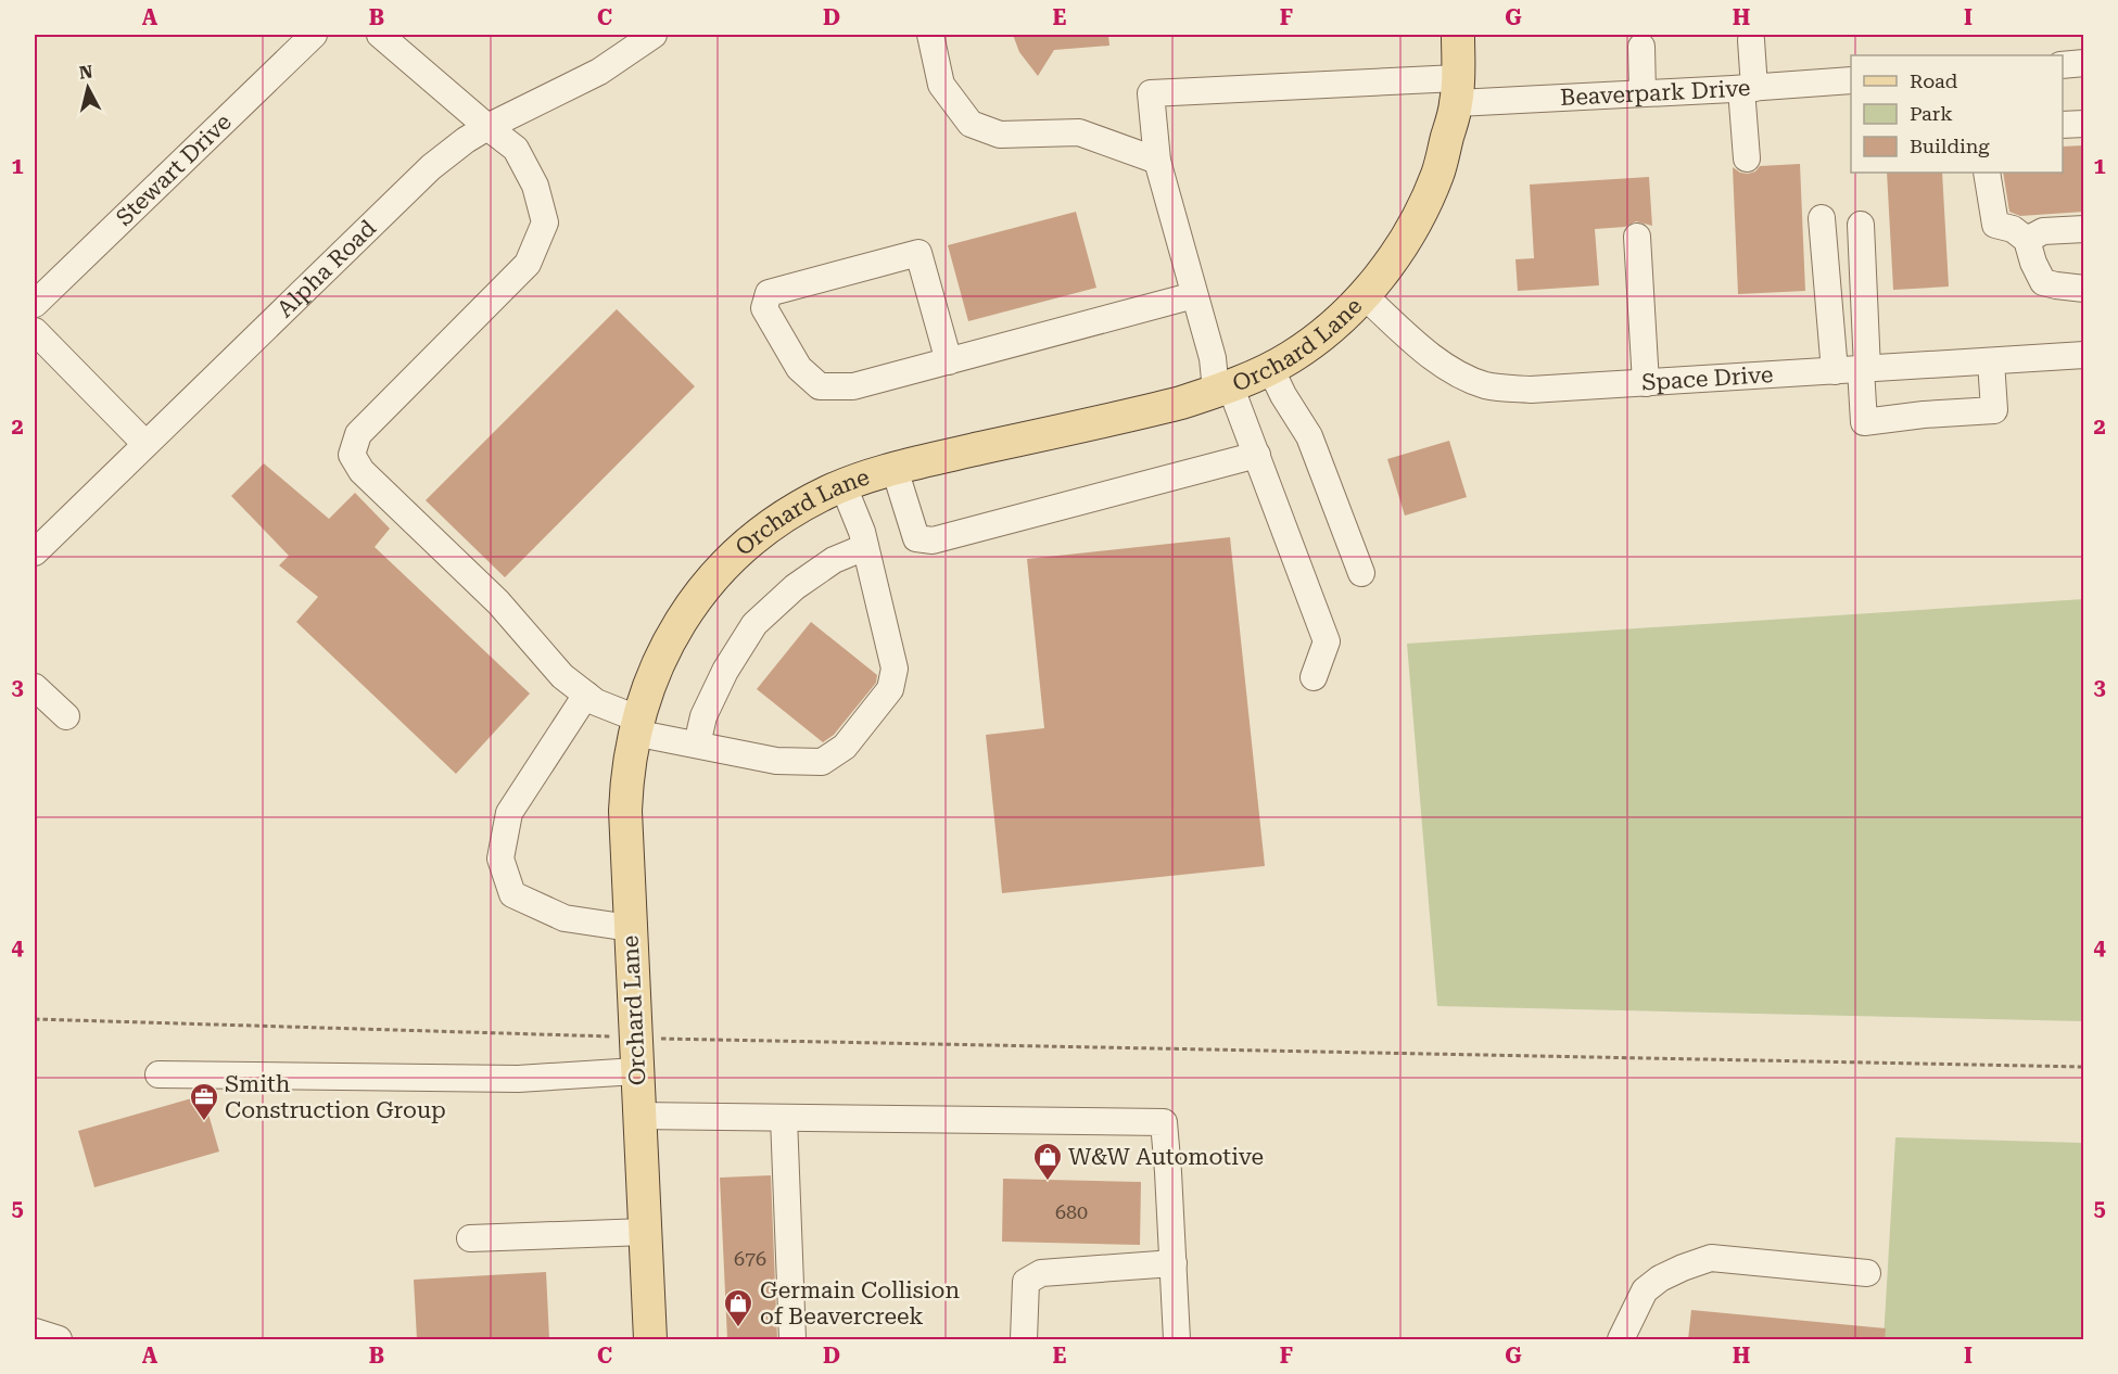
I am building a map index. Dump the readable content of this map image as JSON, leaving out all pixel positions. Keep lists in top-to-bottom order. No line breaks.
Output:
{"streets":{"main road":["Orchard Lane"],"street":["Beaverpark Drive","Stewart Drive","Alpha Road","Space Drive"]},"crossings":[["Beaverpark Drive","Orchard Lane"],["Orchard Lane","Space Drive"]],"places":{"office":["Smith Construction Group"],"shop":["W&W Automotive","Germain Collision of Beavercreek"]},"house_numbers":["680","676"],"legend":["Road","Park","Building"],"north":"top","grid":{"columns":["A","B","C","D","E","F","G","H","I"],"rows":["1","2","3","4","5"]}}
